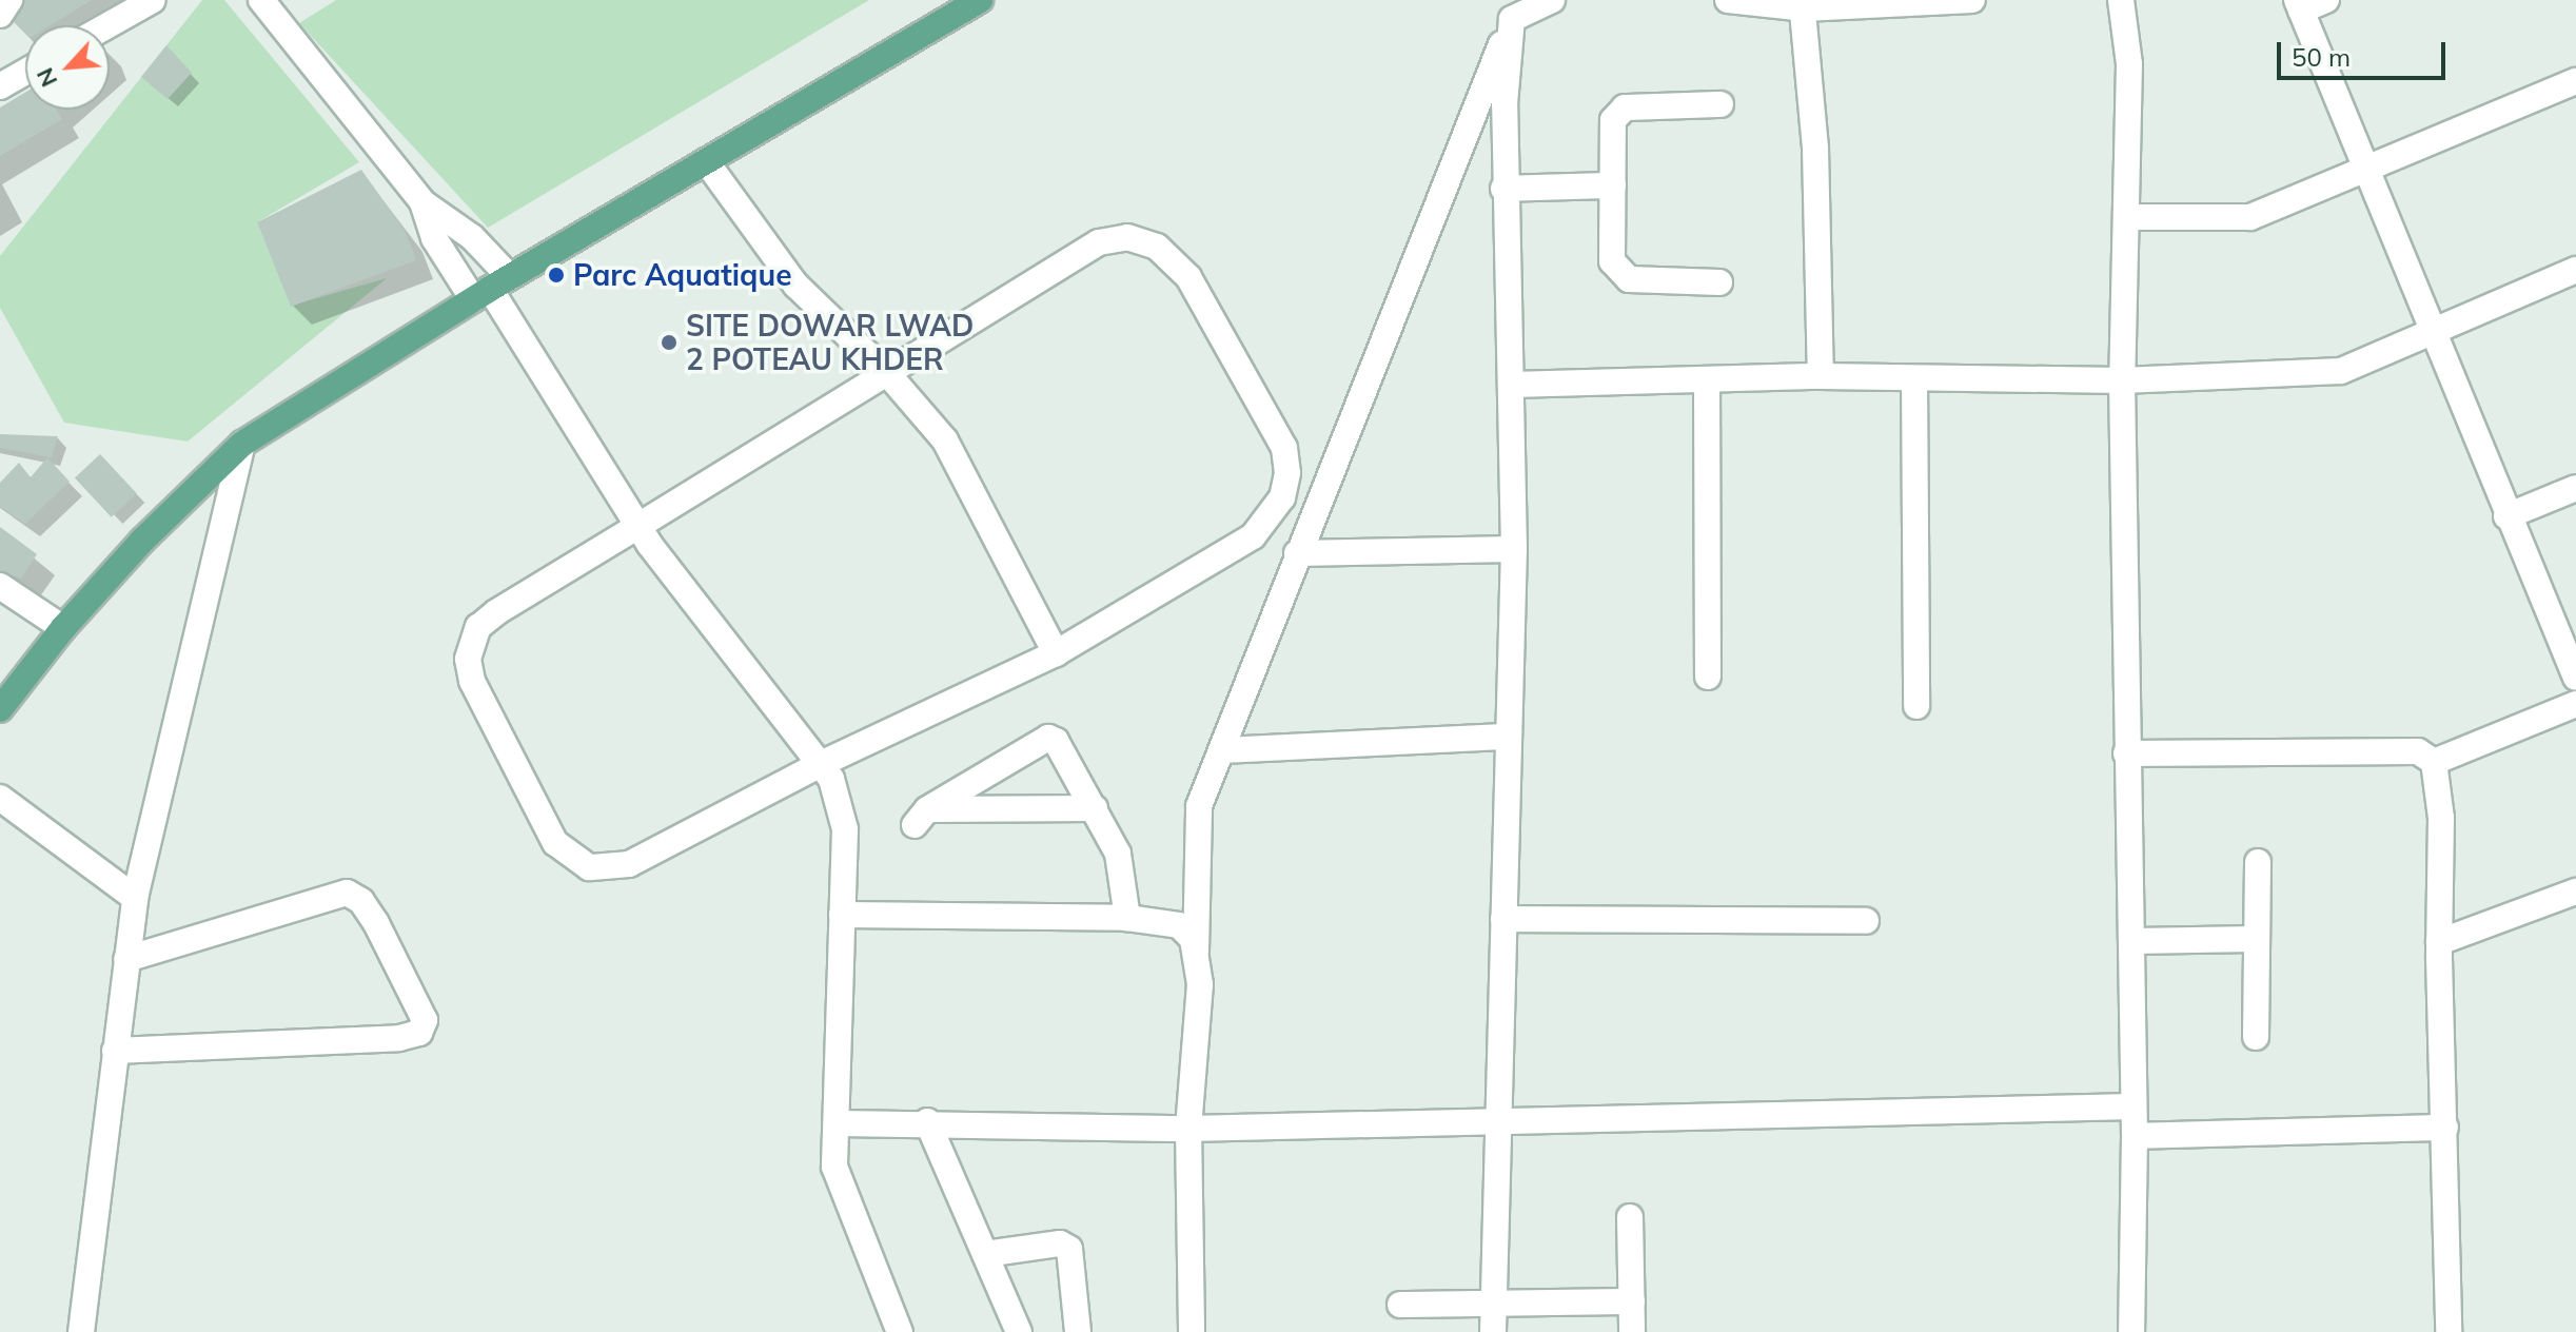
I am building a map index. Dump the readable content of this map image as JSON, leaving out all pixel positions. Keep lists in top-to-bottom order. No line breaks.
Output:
{"places":["Parc Aquatique","SITE DOWAR LWAD 2 POTEAU KHDER"],"scale_bar":"50 m","north":"bottom left"}
